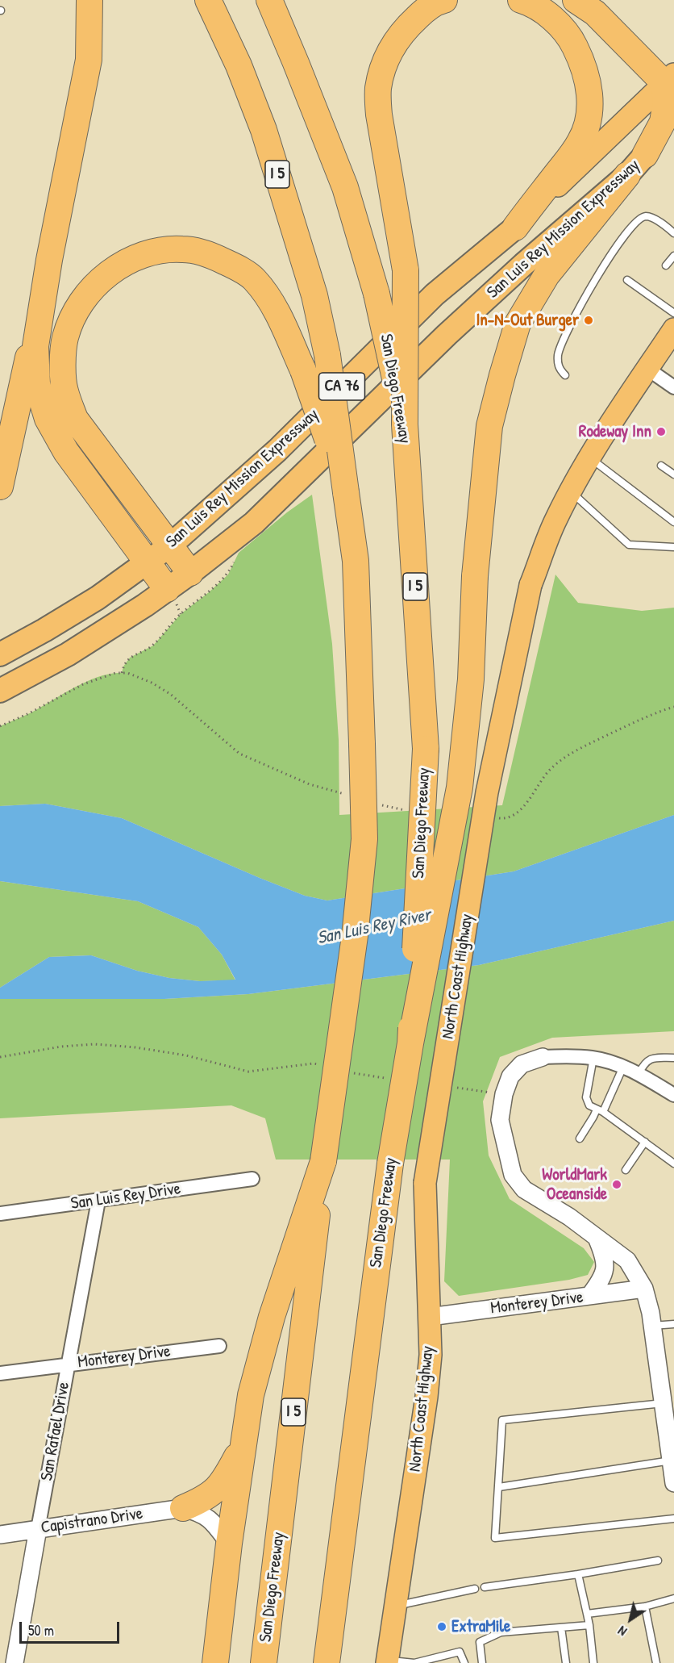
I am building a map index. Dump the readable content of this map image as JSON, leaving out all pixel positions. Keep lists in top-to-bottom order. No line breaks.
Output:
{"streets":{"highway":["I 5","San Luis Rey Mission Expressway","CA 76","San Diego Freeway"],"main road":["North Coast Highway"],"street":["San Luis Rey Drive","Monterey Drive","San Rafael Drive","Capistrano Drive"]},"crossings":[["San Luis Rey Mission Expressway","CA 76"],["North Coast Highway","Monterey Drive"],["San Luis Rey Drive","San Rafael Drive"],["Monterey Drive","San Rafael Drive"],["San Rafael Drive","Capistrano Drive"]],"water":["San Luis Rey River"],"places":["In-N-Out Burger","Rodeway Inn","WorldMark Oceanside","ExtraMile"],"scale_bar":"50 m","north":"bottom left"}
